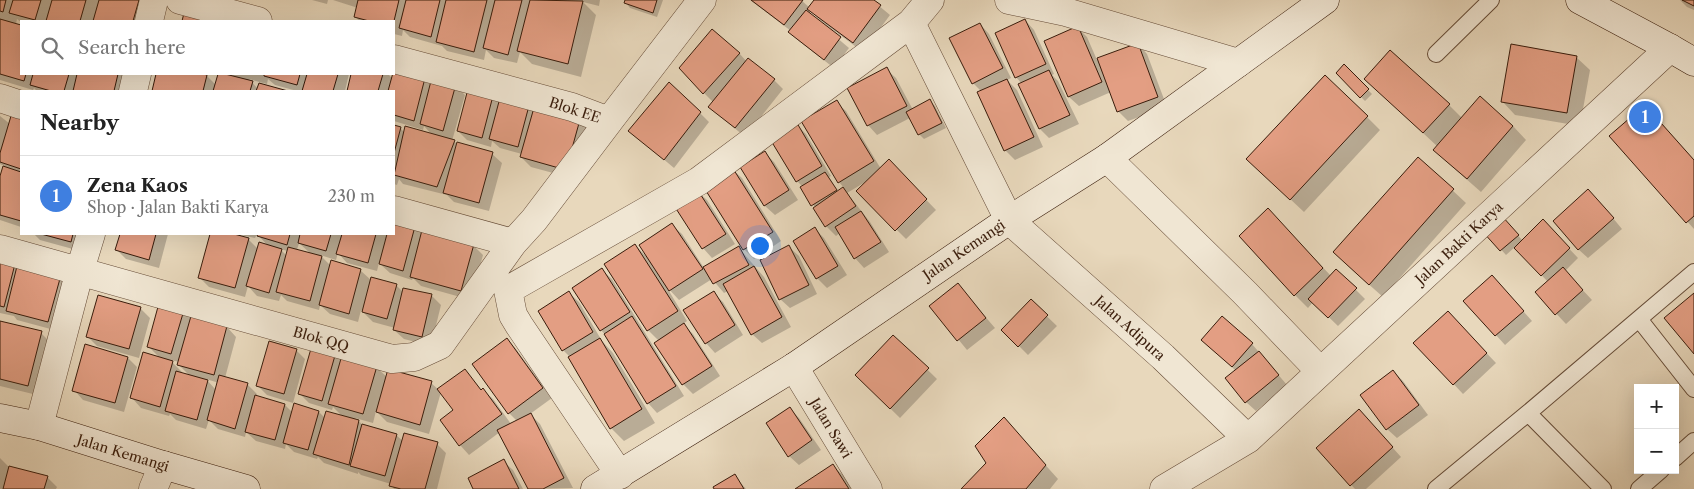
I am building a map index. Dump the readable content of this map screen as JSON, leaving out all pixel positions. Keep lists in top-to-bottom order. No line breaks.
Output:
{"streets":{"street":["Blok EE","Jalan Bakti Karya","Jalan Kemangi","Jalan Adipura","Blok QQ","Jalan Sawi"]},"crossings":[["Blok EE","Blok QQ"],["Jalan Bakti Karya","Jalan Adipura"],["Jalan Kemangi","Jalan Adipura"],["Jalan Kemangi","Jalan Sawi"]],"page":{"search":"Search here","heading":"Nearby","pins":"1","list":[{"mark":"1","name":"Zena Kaos","note":"Shop · Jalan Bakti Karya","value":"230 m"}],"map_buttons":["+","−"]}}
